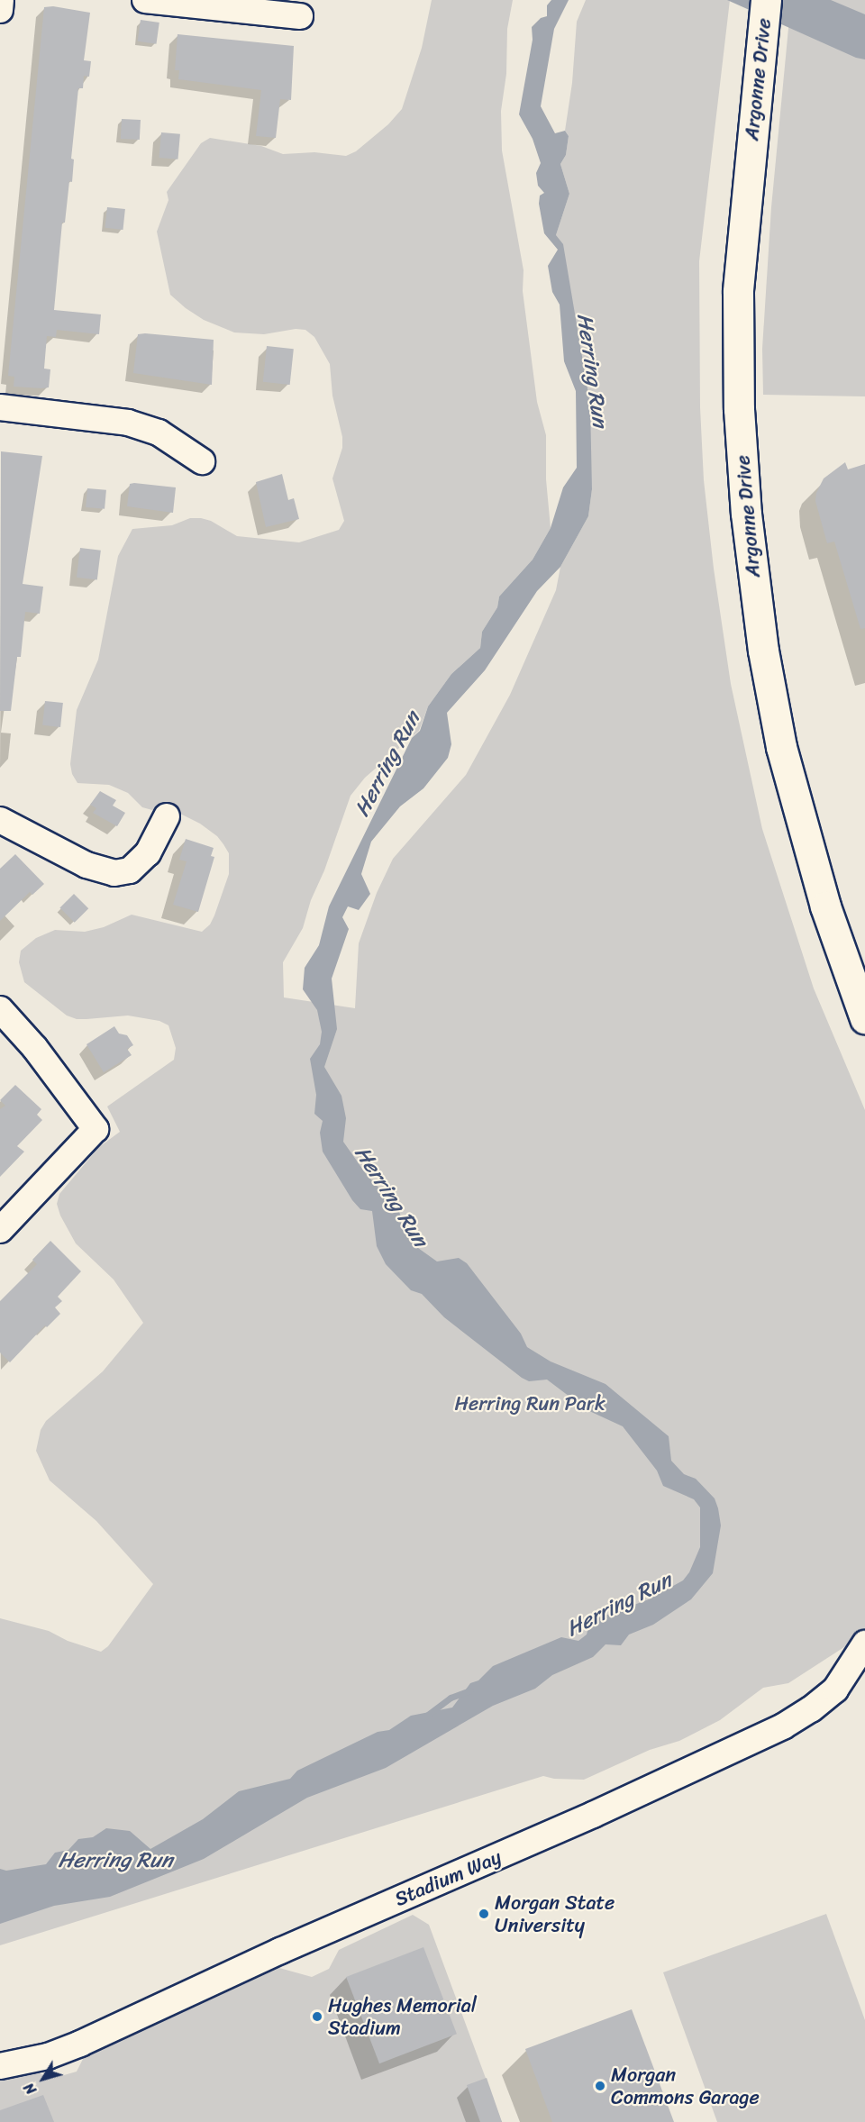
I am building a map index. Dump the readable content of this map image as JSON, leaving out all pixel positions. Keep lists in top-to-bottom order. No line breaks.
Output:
{"streets":{"main road":["Argonne Drive"],"street":["Stadium Way"]},"water":["Herring Run"],"parks":["Herring Run Park"],"places":["Morgan State University","Hughes Memorial Stadium","Morgan Commons Garage"],"north":"bottom left"}
